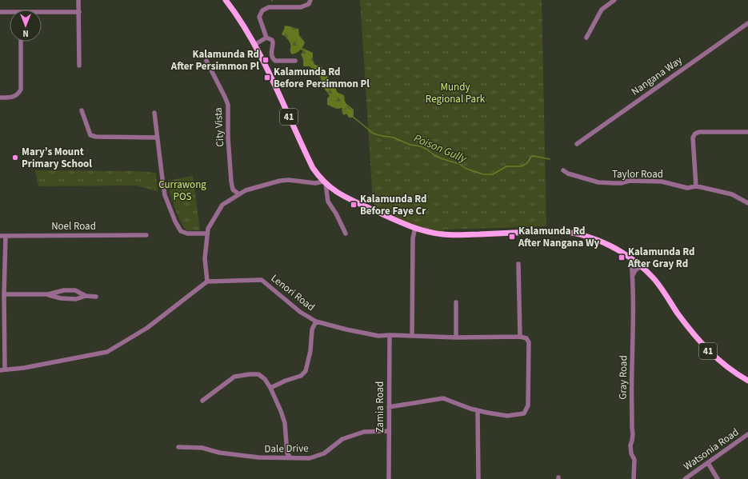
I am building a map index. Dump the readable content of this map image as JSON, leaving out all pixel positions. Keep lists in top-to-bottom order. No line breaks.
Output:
{"streets":{"main road":["41"],"street":["Nangana Way","City Vista","Taylor Road","Noel Road","Lenori Road","Gray Road","Zamia Road","Dale Drive","Watsonia Road"]},"crossings":[["41","Gray Road"],["Lenori Road","Zamia Road"],["Zamia Road","Dale Drive"]],"water":["Poison Gully"],"parks":["Mundy Regional Park","Currawong POS"],"places":{"transit":["Kalamunda Rd After Persimmon Pl","Kalamunda Rd Before Persimmon Pl","Kalamunda Rd Before Faye Cr","Kalamunda Rd After Nangana Wy","Kalamunda Rd After Gray Rd"],"other":["Mary’s Mount Primary School"]},"north":"bottom"}
